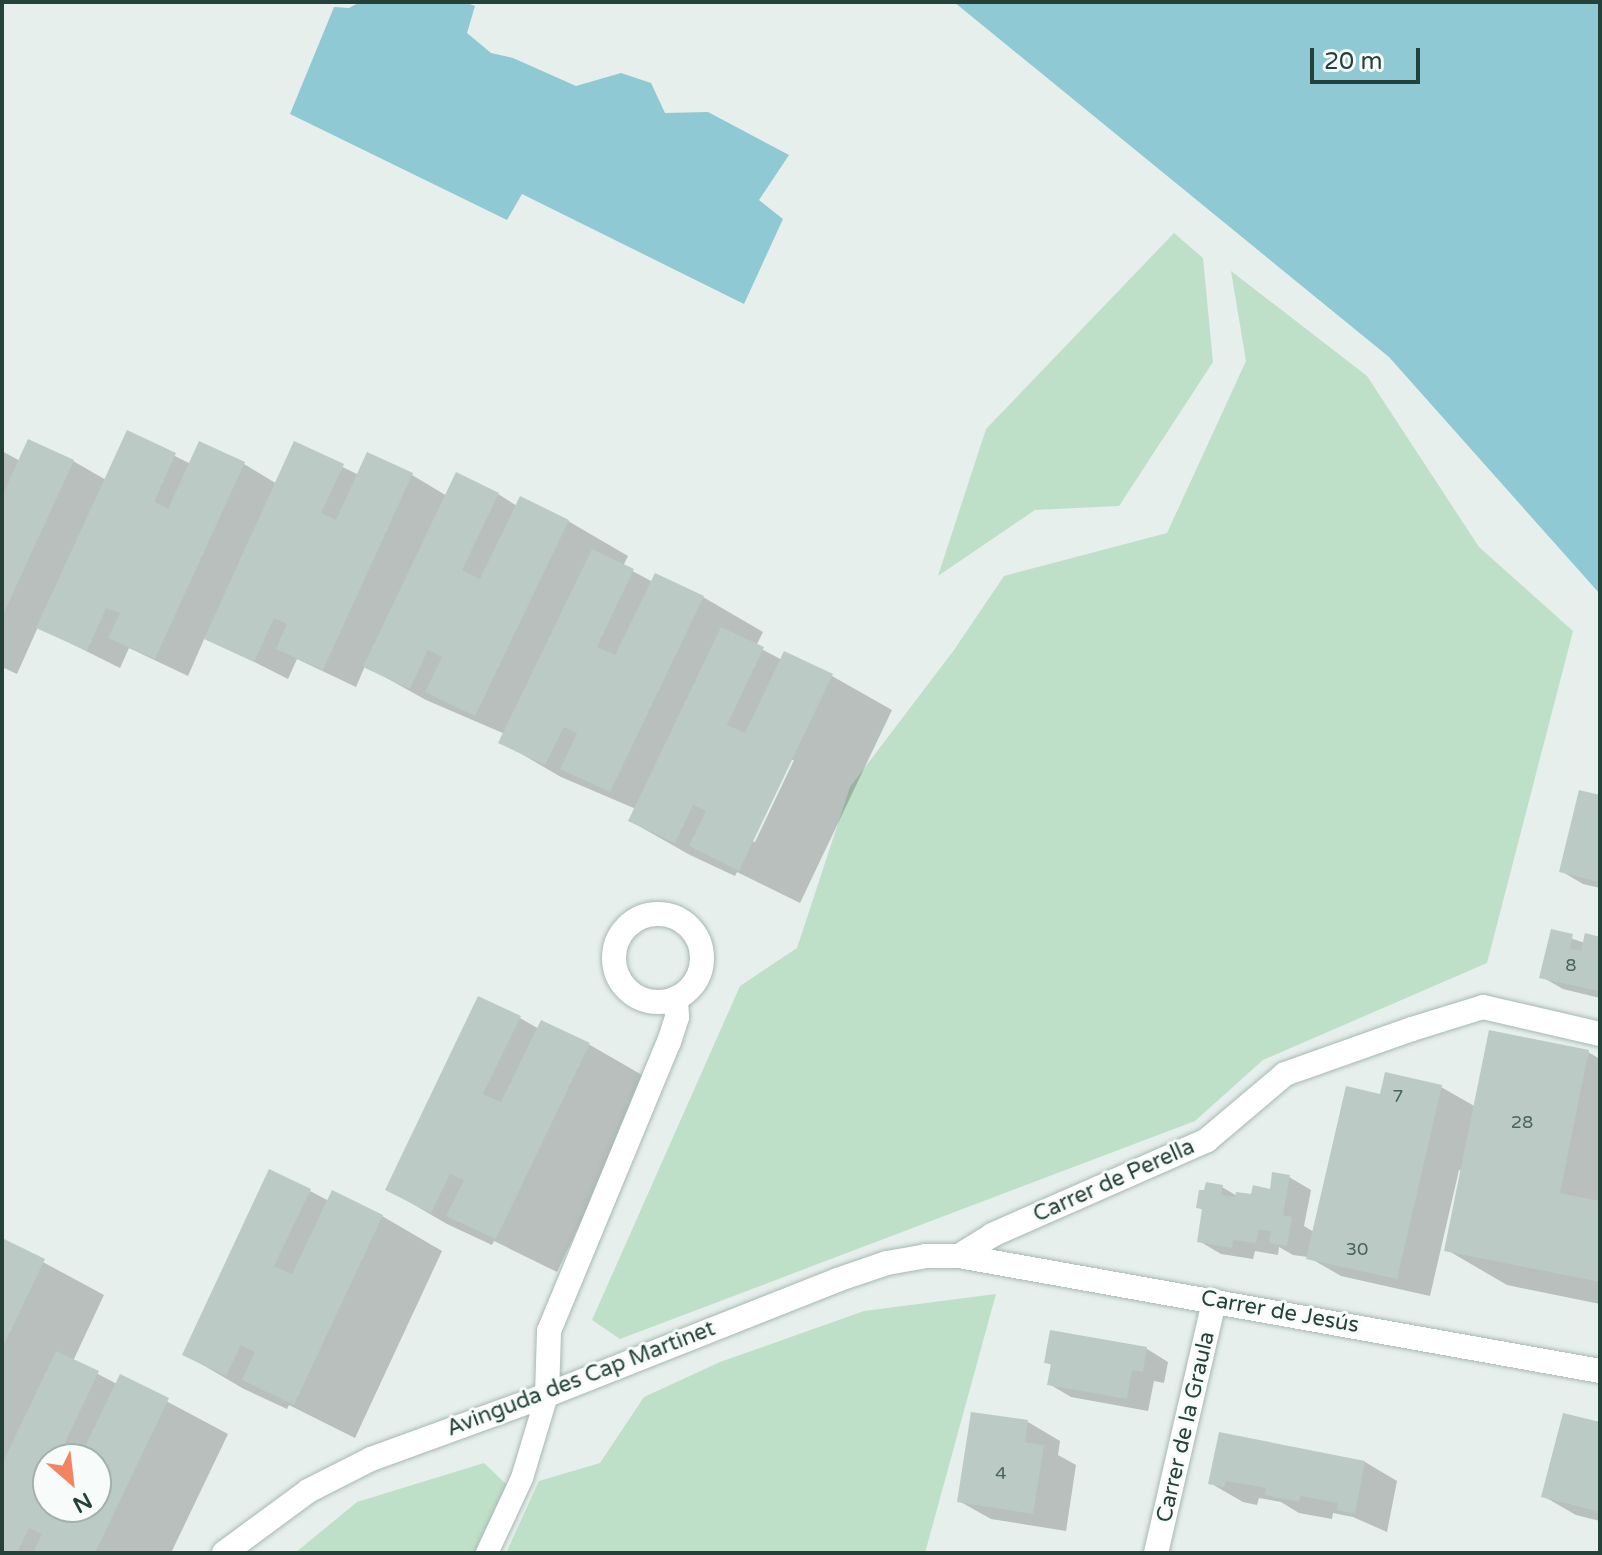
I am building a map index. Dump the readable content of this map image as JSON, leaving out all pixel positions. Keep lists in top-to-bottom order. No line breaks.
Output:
{"streets":{"street":["Carrer de Perella","Carrer de Jesús","Avinguda des Cap Martinet","Carrer de la Graula"]},"crossings":[["Carrer de Perella","Carrer de Jesús"],["Carrer de Perella","Avinguda des Cap Martinet"],["Carrer de Jesús","Avinguda des Cap Martinet"],["Carrer de Jesús","Carrer de la Graula"]],"house_numbers":["8","7","28","30","4"],"scale_bar":"20 m","north":"bottom right"}
